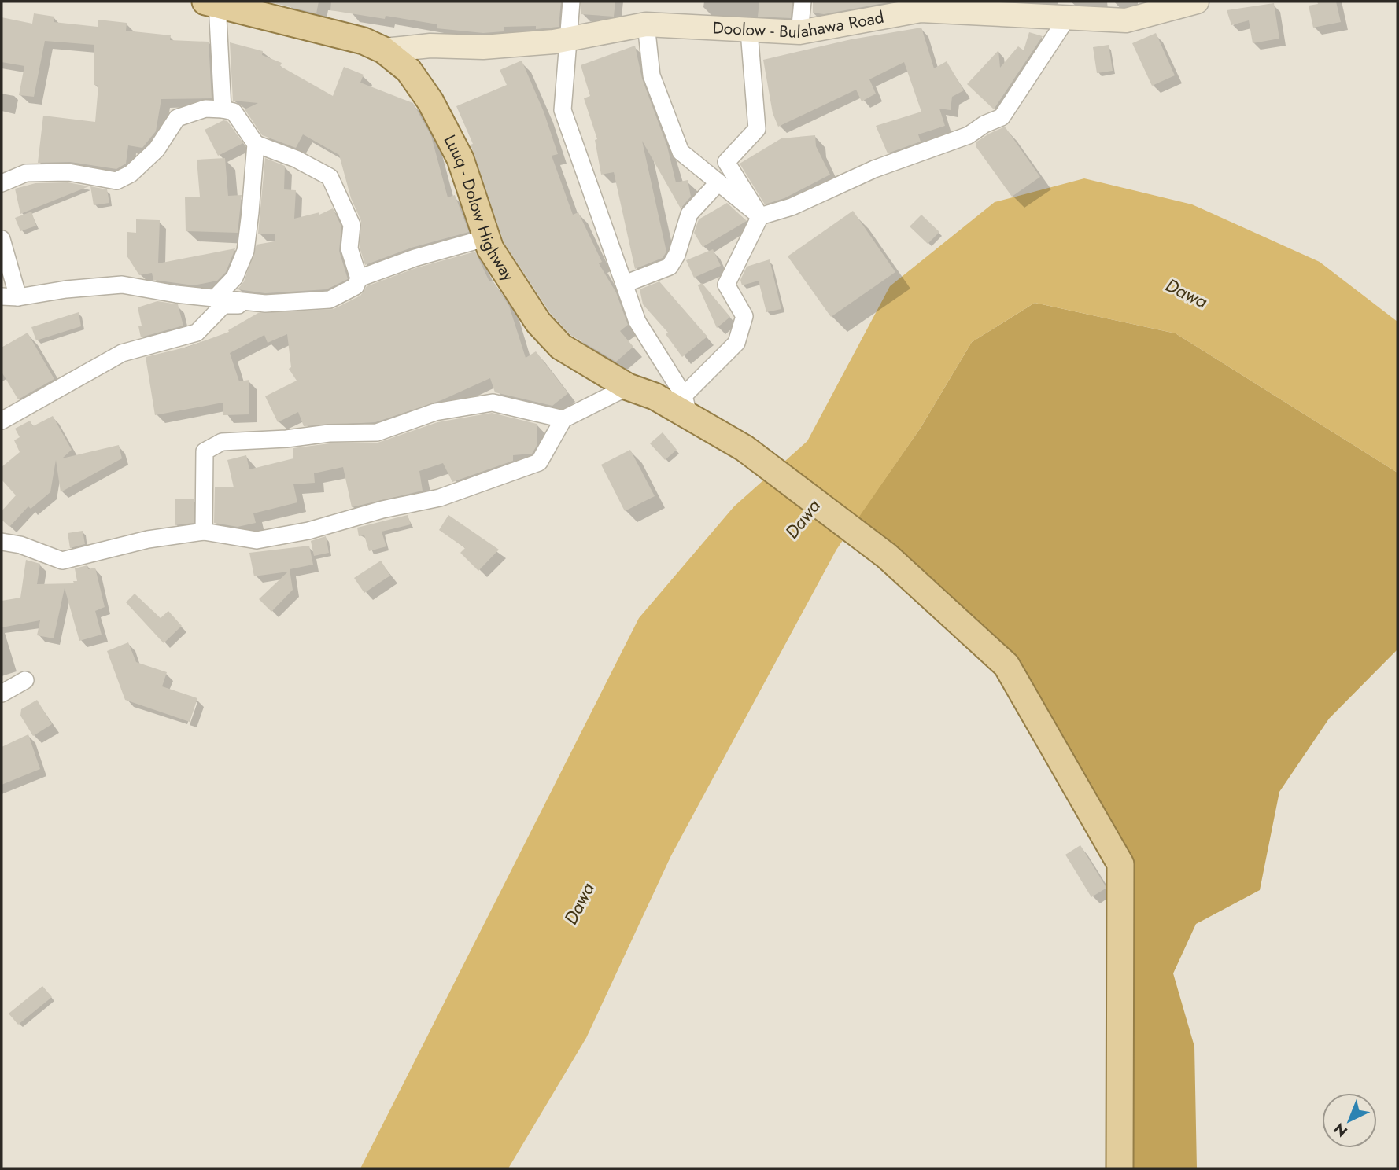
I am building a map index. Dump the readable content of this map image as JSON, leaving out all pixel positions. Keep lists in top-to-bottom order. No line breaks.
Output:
{"streets":{"main road":["Doolow - Bulahawa Road","Luuq - Dolow Highway"]},"crossings":[["Doolow - Bulahawa Road","Luuq - Dolow Highway"]],"water":["Dawa"],"north":"bottom left"}
